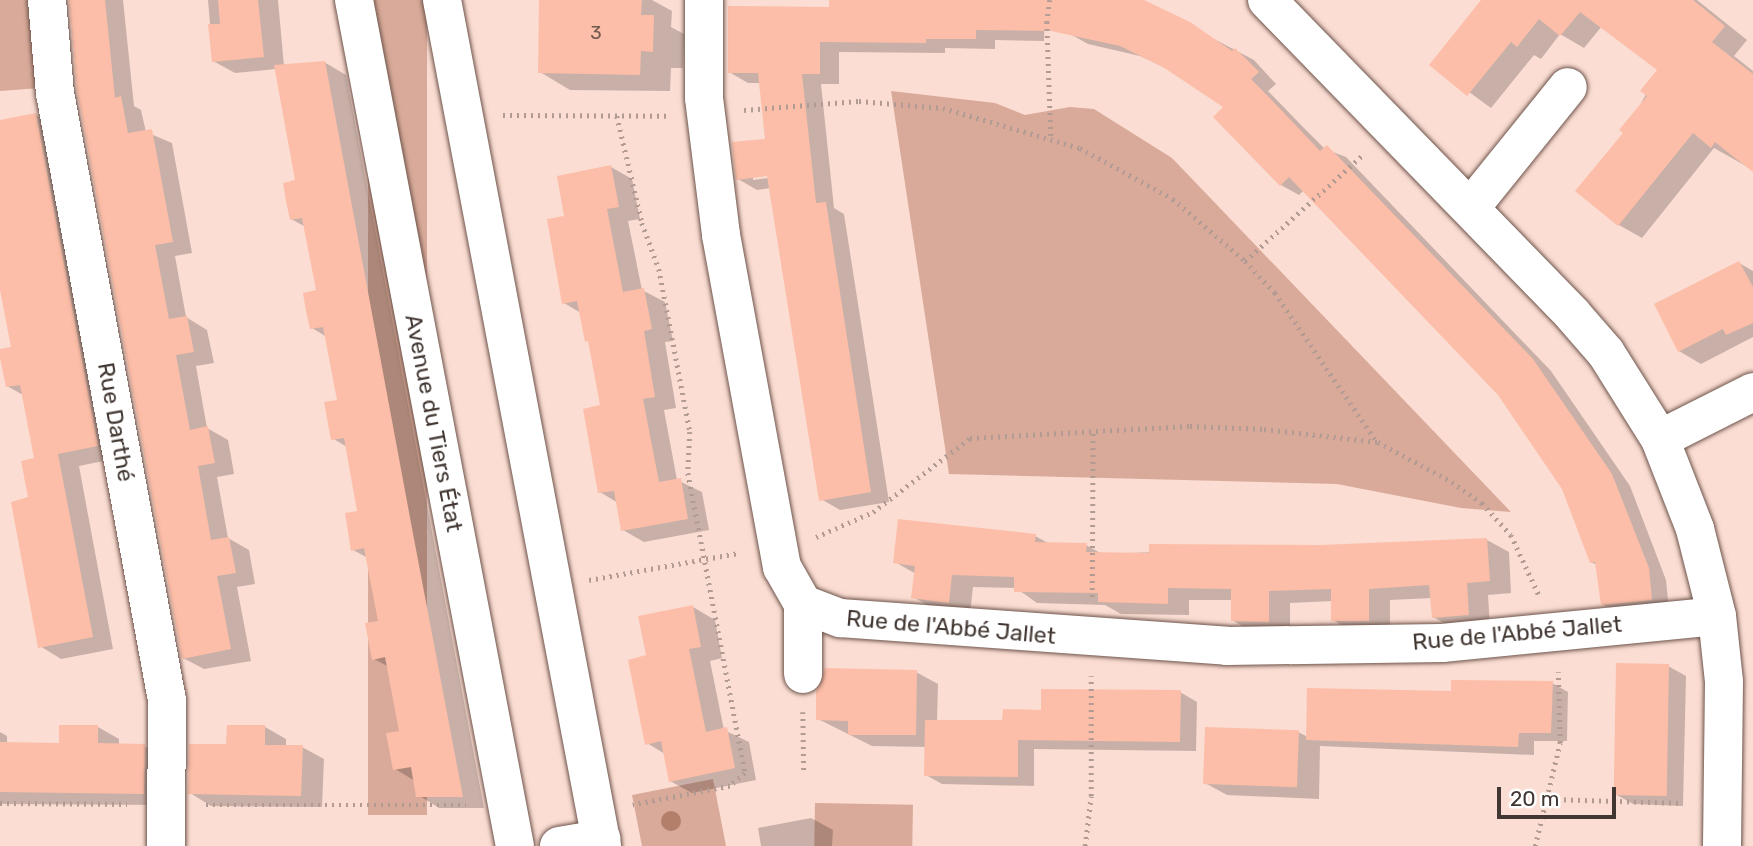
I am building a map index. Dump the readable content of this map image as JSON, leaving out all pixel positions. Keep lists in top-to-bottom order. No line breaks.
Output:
{"streets":{"street":["Rue Darthé","Avenue du Tiers État","Rue de l'Abbé Jallet"]},"house_numbers":["3"],"scale_bar":"20 m"}
